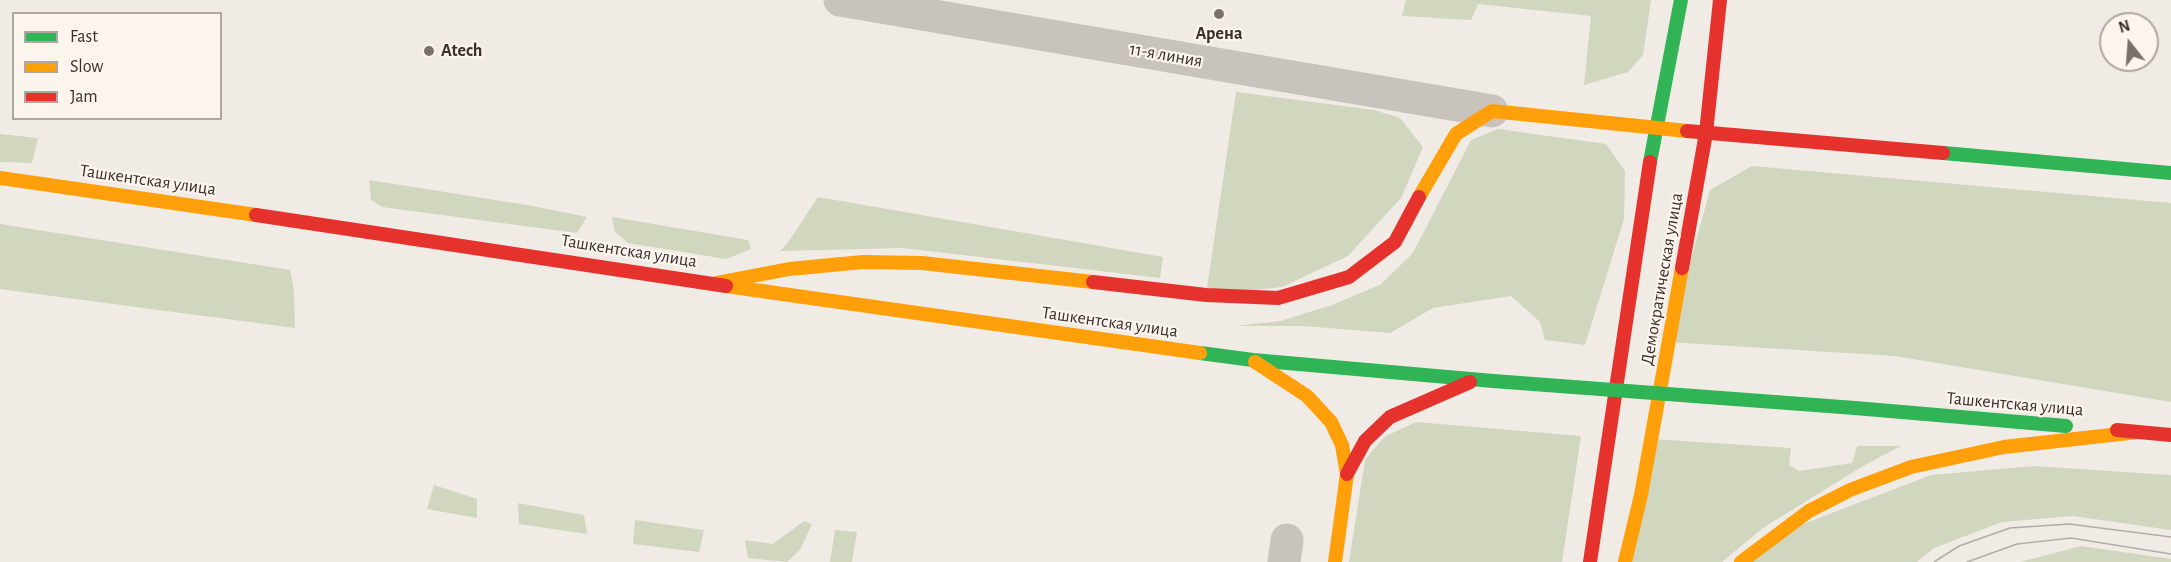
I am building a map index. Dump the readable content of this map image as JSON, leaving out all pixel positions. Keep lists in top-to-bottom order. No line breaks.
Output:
{"streets":{"main road":["Ташкентская улица","Демократическая улица"],"street":["11-я линия"]},"places":["Арена","Atech"],"legend":["Fast","Slow","Jam"],"north":"top"}
